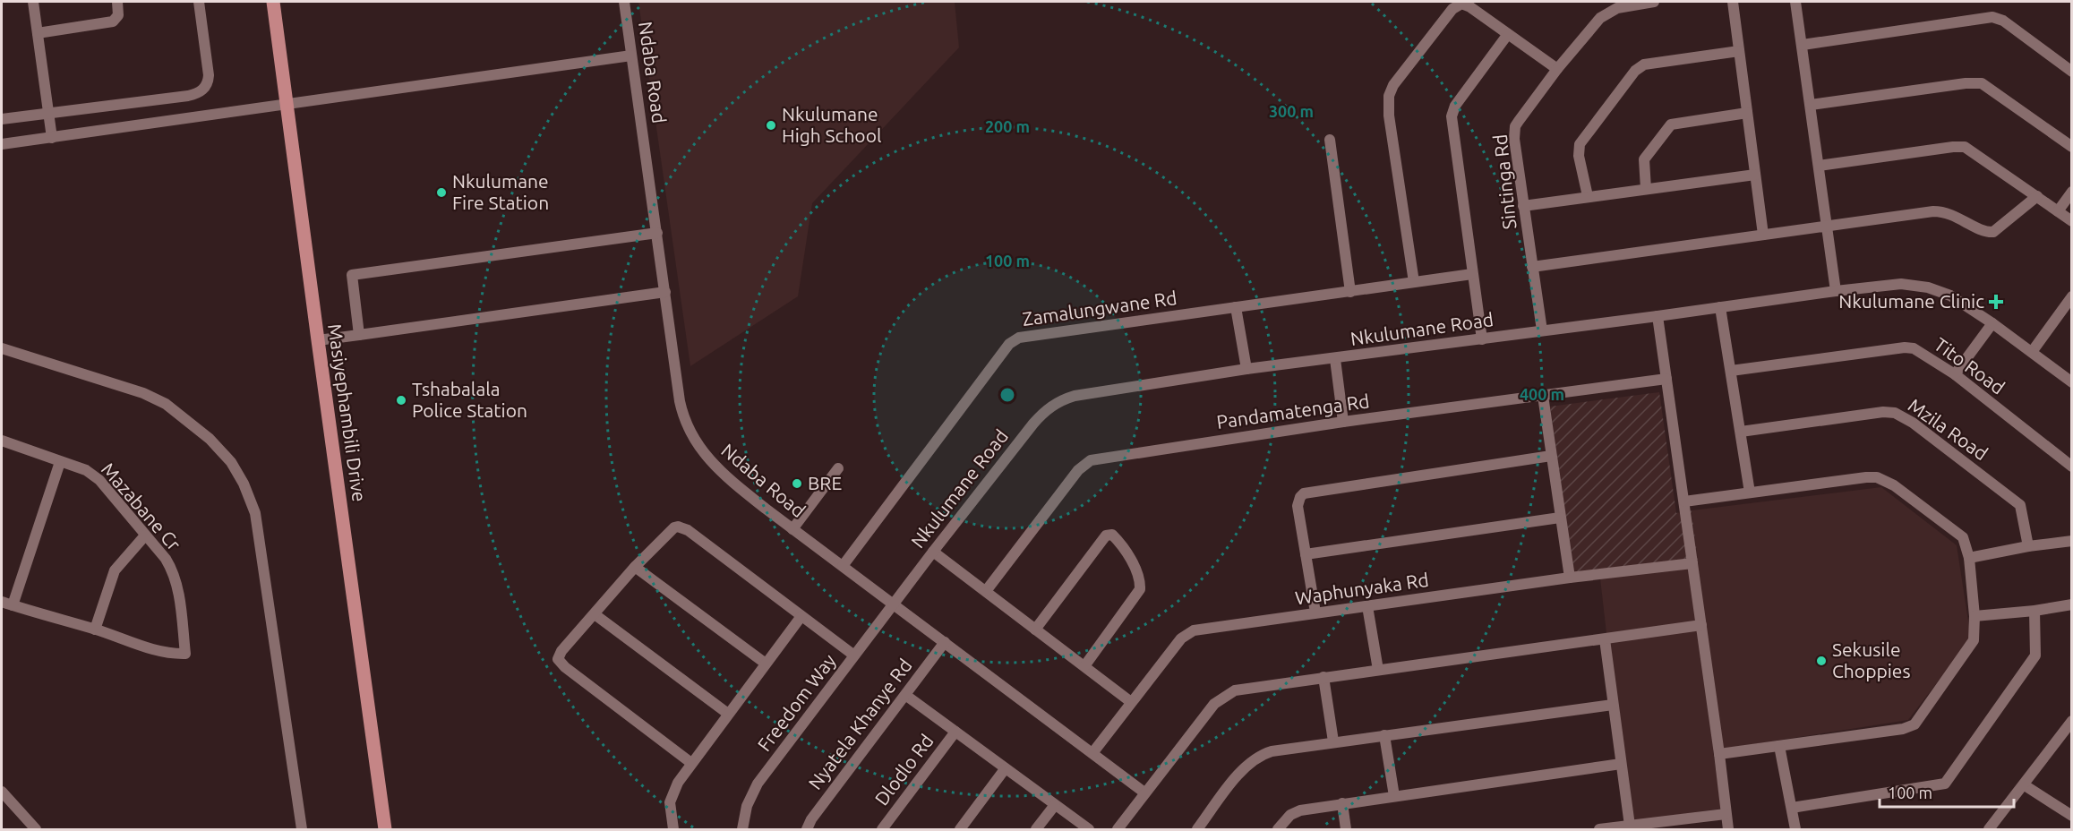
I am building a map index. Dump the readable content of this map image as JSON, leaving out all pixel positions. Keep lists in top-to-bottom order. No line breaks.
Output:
{"streets":{"main road":["Masiyephambili Drive"],"street":["Ndaba Road","Sintinga Rd","Zamalungwane Rd","Nkulumane Road","Tito Road","Pandamatenga Rd","Mzila Road","Mazabane Cr","Waphunyaka Rd","Freedom Way","Nyatela Khanye Rd","Dlodlo Rd"]},"crossings":[["Ndaba Road","Zamalungwane Rd"],["Ndaba Road","Nkulumane Road"],["Ndaba Road","Waphunyaka Rd"],["Ndaba Road","Freedom Way"],["Ndaba Road","Nyatela Khanye Rd"],["Sintinga Rd","Nkulumane Road"],["Nkulumane Road","Freedom Way"]],"places":{"other":["Nkulumane High School","Nkulumane Fire Station","Tshabalala Police Station","BRE","Sekusile Choppies"],"health":["Nkulumane Clinic"]},"scale_bar":"100 m","rings":["300 m","200 m","100 m","400 m"]}
